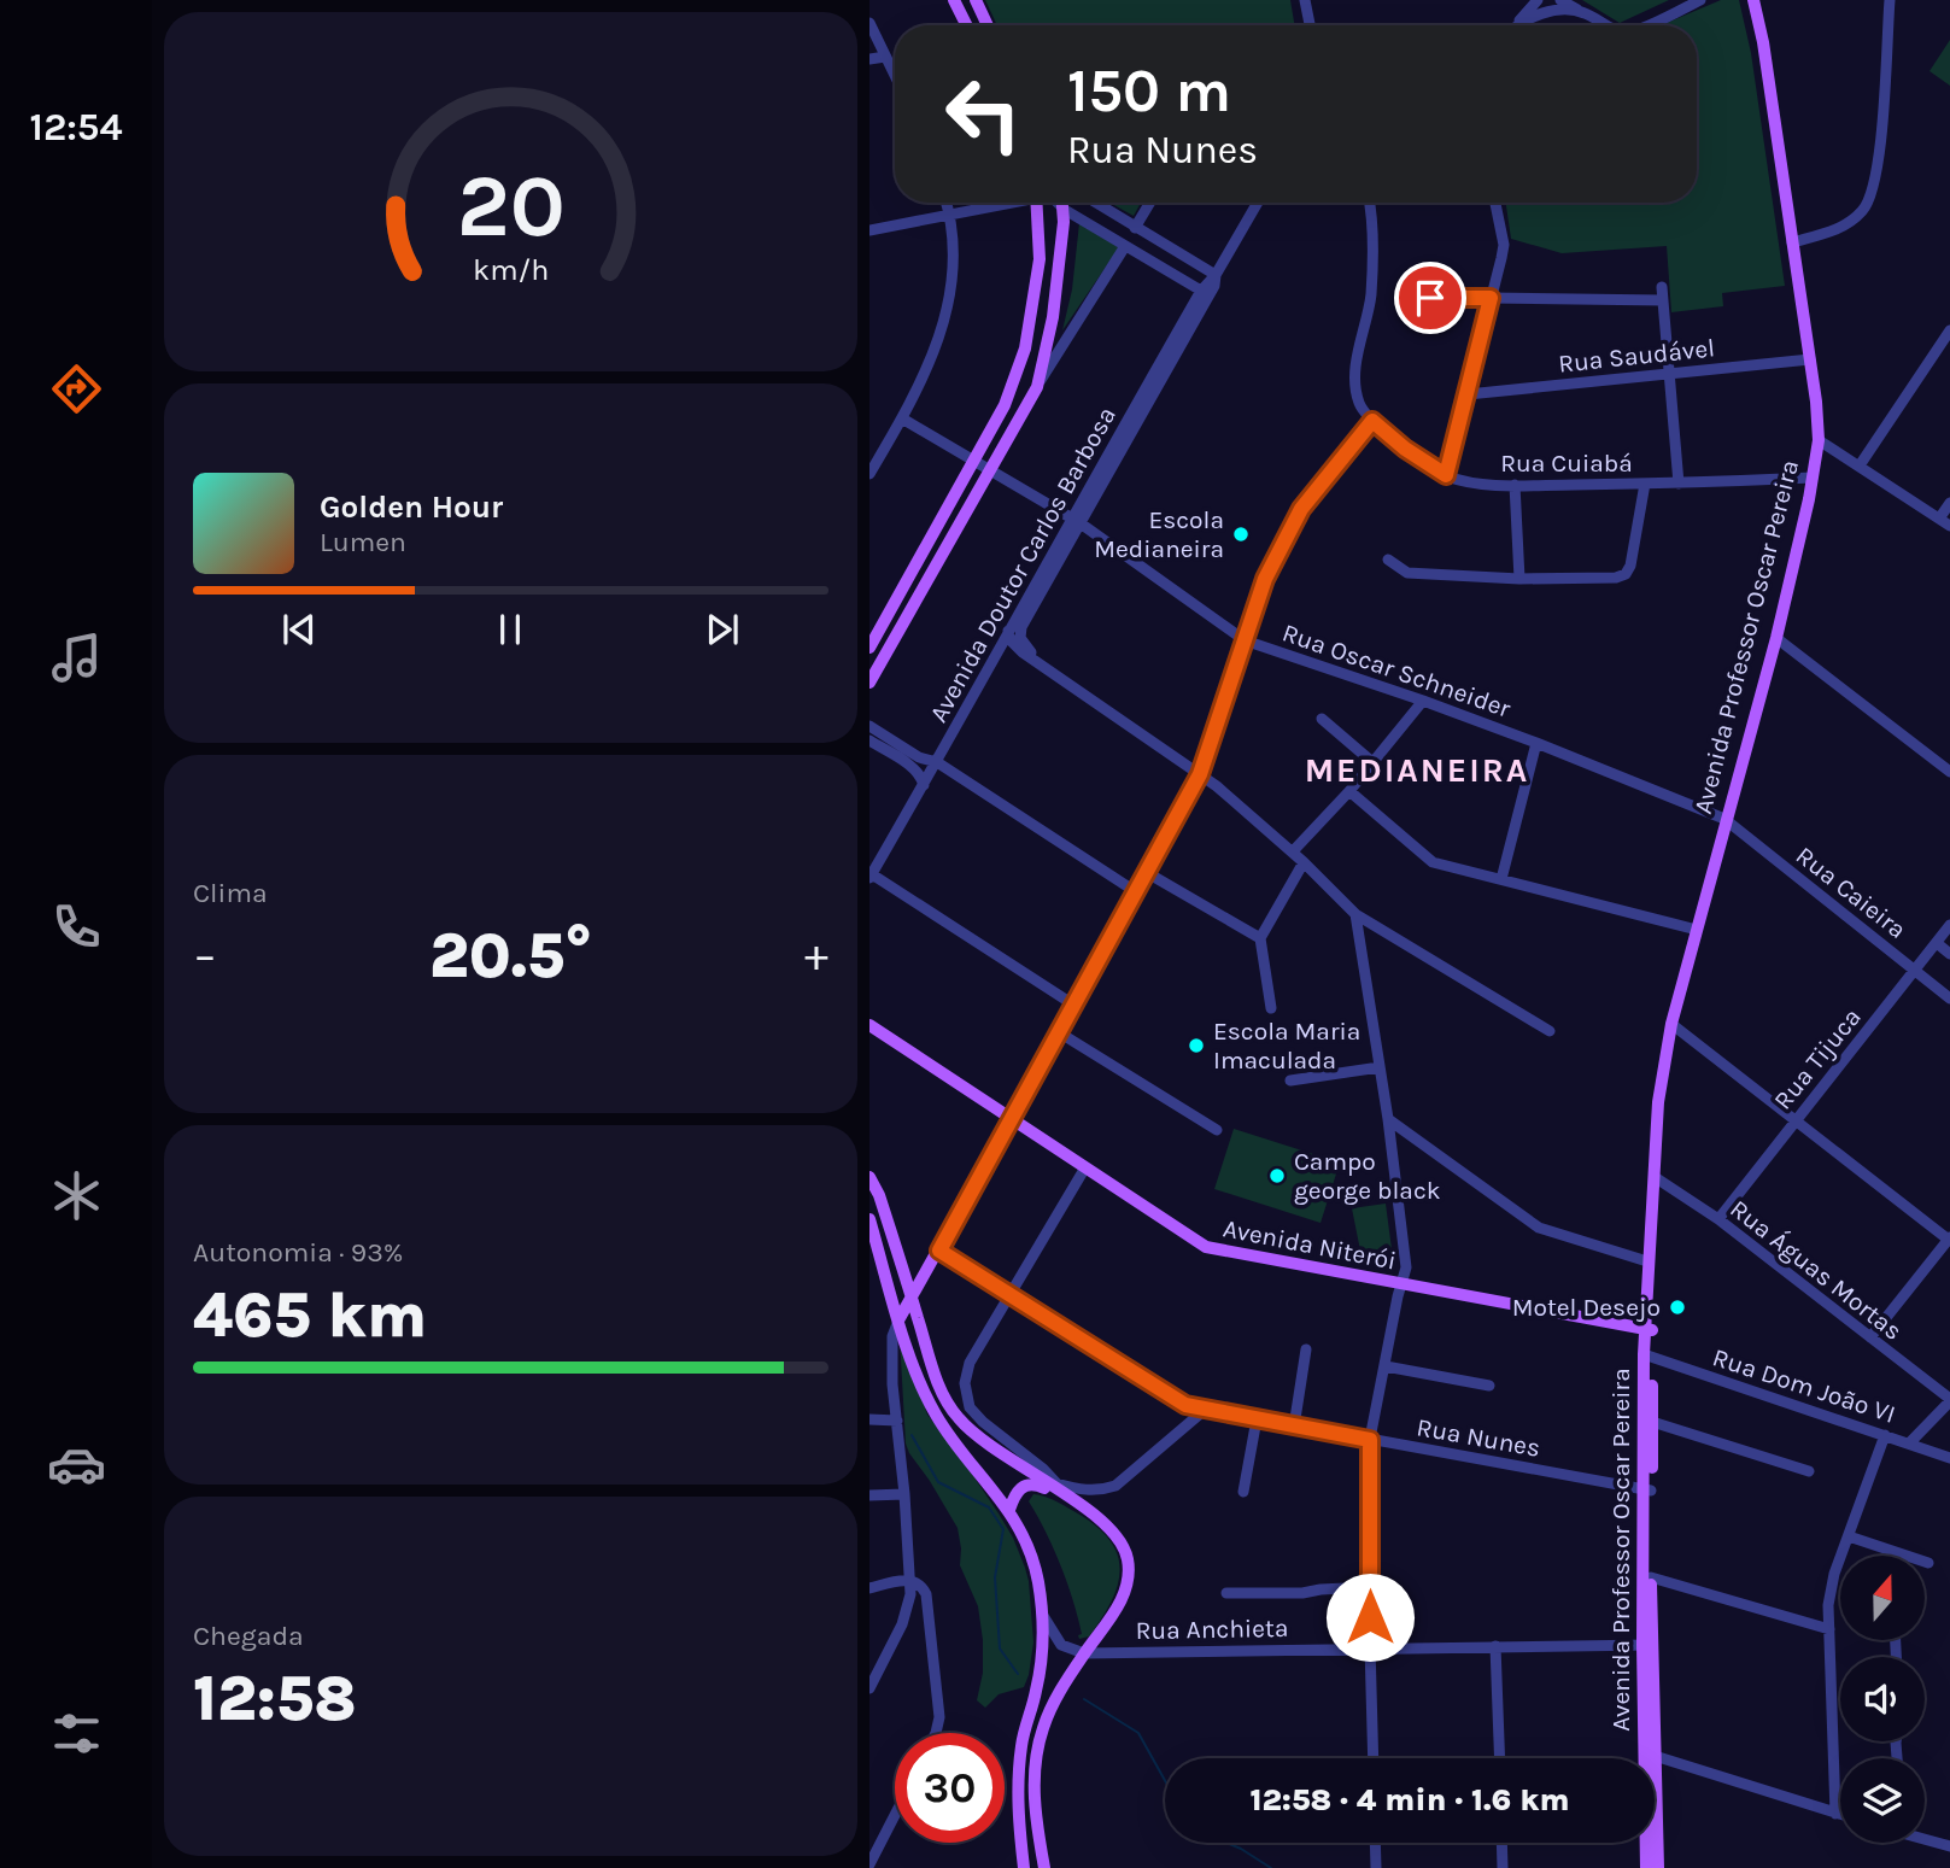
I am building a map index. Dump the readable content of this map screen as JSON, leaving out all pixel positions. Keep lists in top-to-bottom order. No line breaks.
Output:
{"streets":{"main road":["Avenida Professor Oscar Pereira","Avenida Niterói"],"street":["Rua Saudável","Rua Cuiabá","Avenida Doutor Carlos Barbosa","Rua Oscar Schneider","Rua Caieira","Rua Tijuca","Rua Águas Mortas","Rua Dom João VI","Rua Nunes","Rua Anchieta"]},"crossings":[["Rua Saudável","Avenida Professor Oscar Pereira"],["Rua Cuiabá","Avenida Professor Oscar Pereira"],["Avenida Doutor Carlos Barbosa","Rua Oscar Schneider"],["Avenida Professor Oscar Pereira","Rua Oscar Schneider"],["Avenida Professor Oscar Pereira","Rua Caieira"],["Avenida Professor Oscar Pereira","Avenida Niterói"],["Avenida Professor Oscar Pereira","Rua Águas Mortas"],["Avenida Professor Oscar Pereira","Rua Dom João VI"],["Avenida Professor Oscar Pereira","Rua Nunes"],["Avenida Professor Oscar Pereira","Rua Anchieta"],["Rua Oscar Schneider","Rua Caieira"],["Rua Caieira","Rua Tijuca"],["Rua Tijuca","Rua Águas Mortas"]],"districts":["MEDIANEIRA"],"places":["Escola Medianeira","Escola Maria Imaculada","Campo george black","Motel Desejo"],"north":"top","page":{"tabs":"12:54","turn":["150 m","Rua Nunes"],"song":["Golden Hour","Lumen"],"tile":["Clima",["Autonomia · 93%","465 km"],["Chegada","12:58"]],"heat":["−","20.5°","+"],"limit":"30","trip":"12:58 · 4 min · 1.6 km","gauge":["20","km/h"]}}
